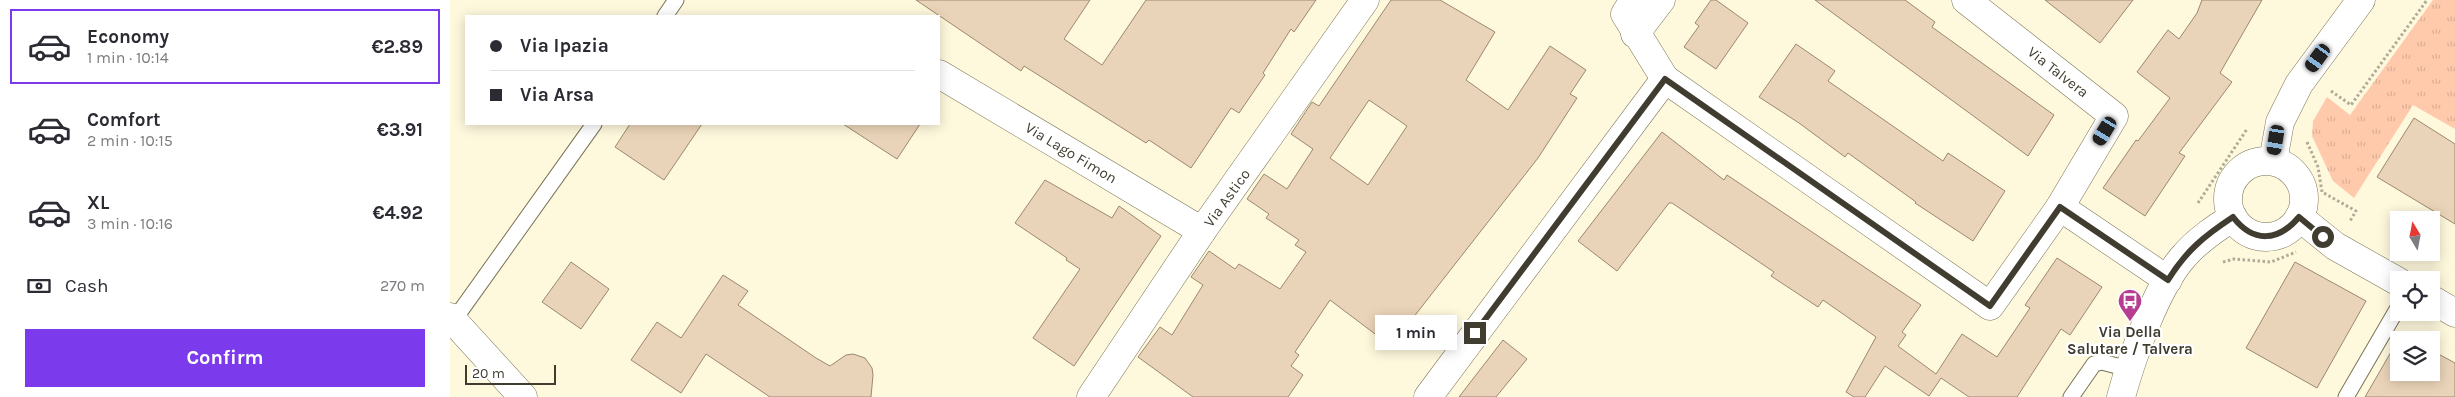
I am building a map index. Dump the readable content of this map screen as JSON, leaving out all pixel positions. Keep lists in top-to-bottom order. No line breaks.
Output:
{"streets":{"street":["Via Talvera","Via Lago Fimon","Via Astico"]},"crossings":[["Via Lago Fimon","Via Astico"]],"places":{"bus stop":["Via Della Salutare / Talvera"]},"scale_bar":"20 m","north":"top","page":{"list":[{"name":"Economy","note":"1 min · 10:14","value":"€2.89"},{"name":"Comfort","note":"2 min · 10:15","value":"€3.91"},{"name":"XL","note":"3 min · 10:16","value":"€4.92"}],"banner":["Via Ipazia","Via Arsa"],"pay":["Cash","270 m"],"bubble":"1 min","buttons":"Confirm","scale":"20 m"}}
